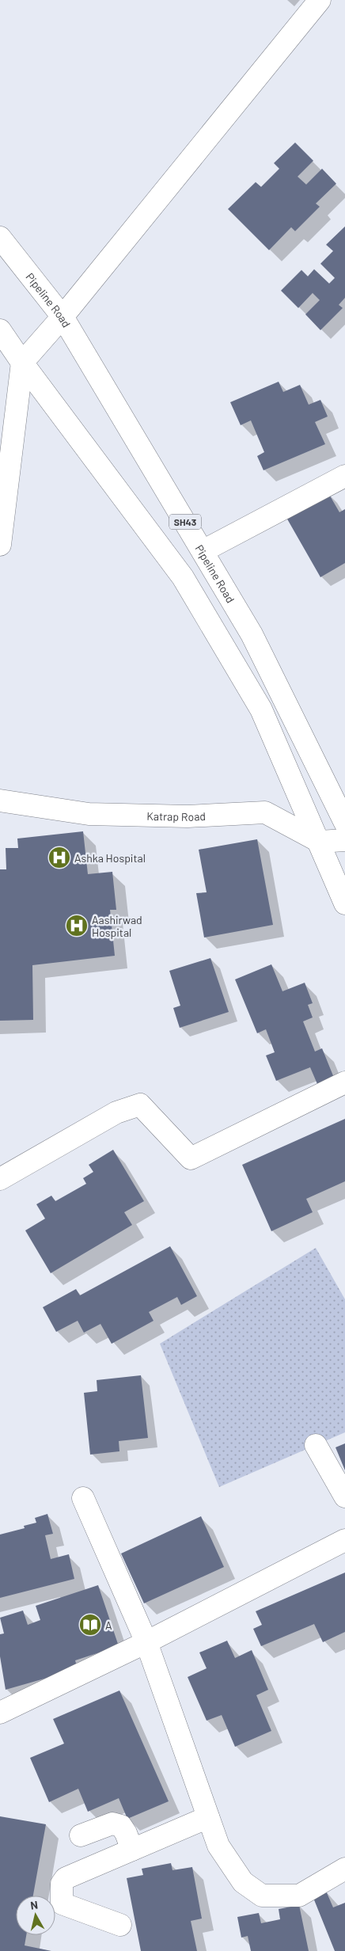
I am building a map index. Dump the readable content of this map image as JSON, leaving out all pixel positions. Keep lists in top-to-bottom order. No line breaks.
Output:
{"streets":{"street":["Pipeline Road","SH43","Katrap Road"]},"places":{"hospital":["Ashka Hospital","Aashirwad Hospital"],"library":["A"]},"north":"top"}
